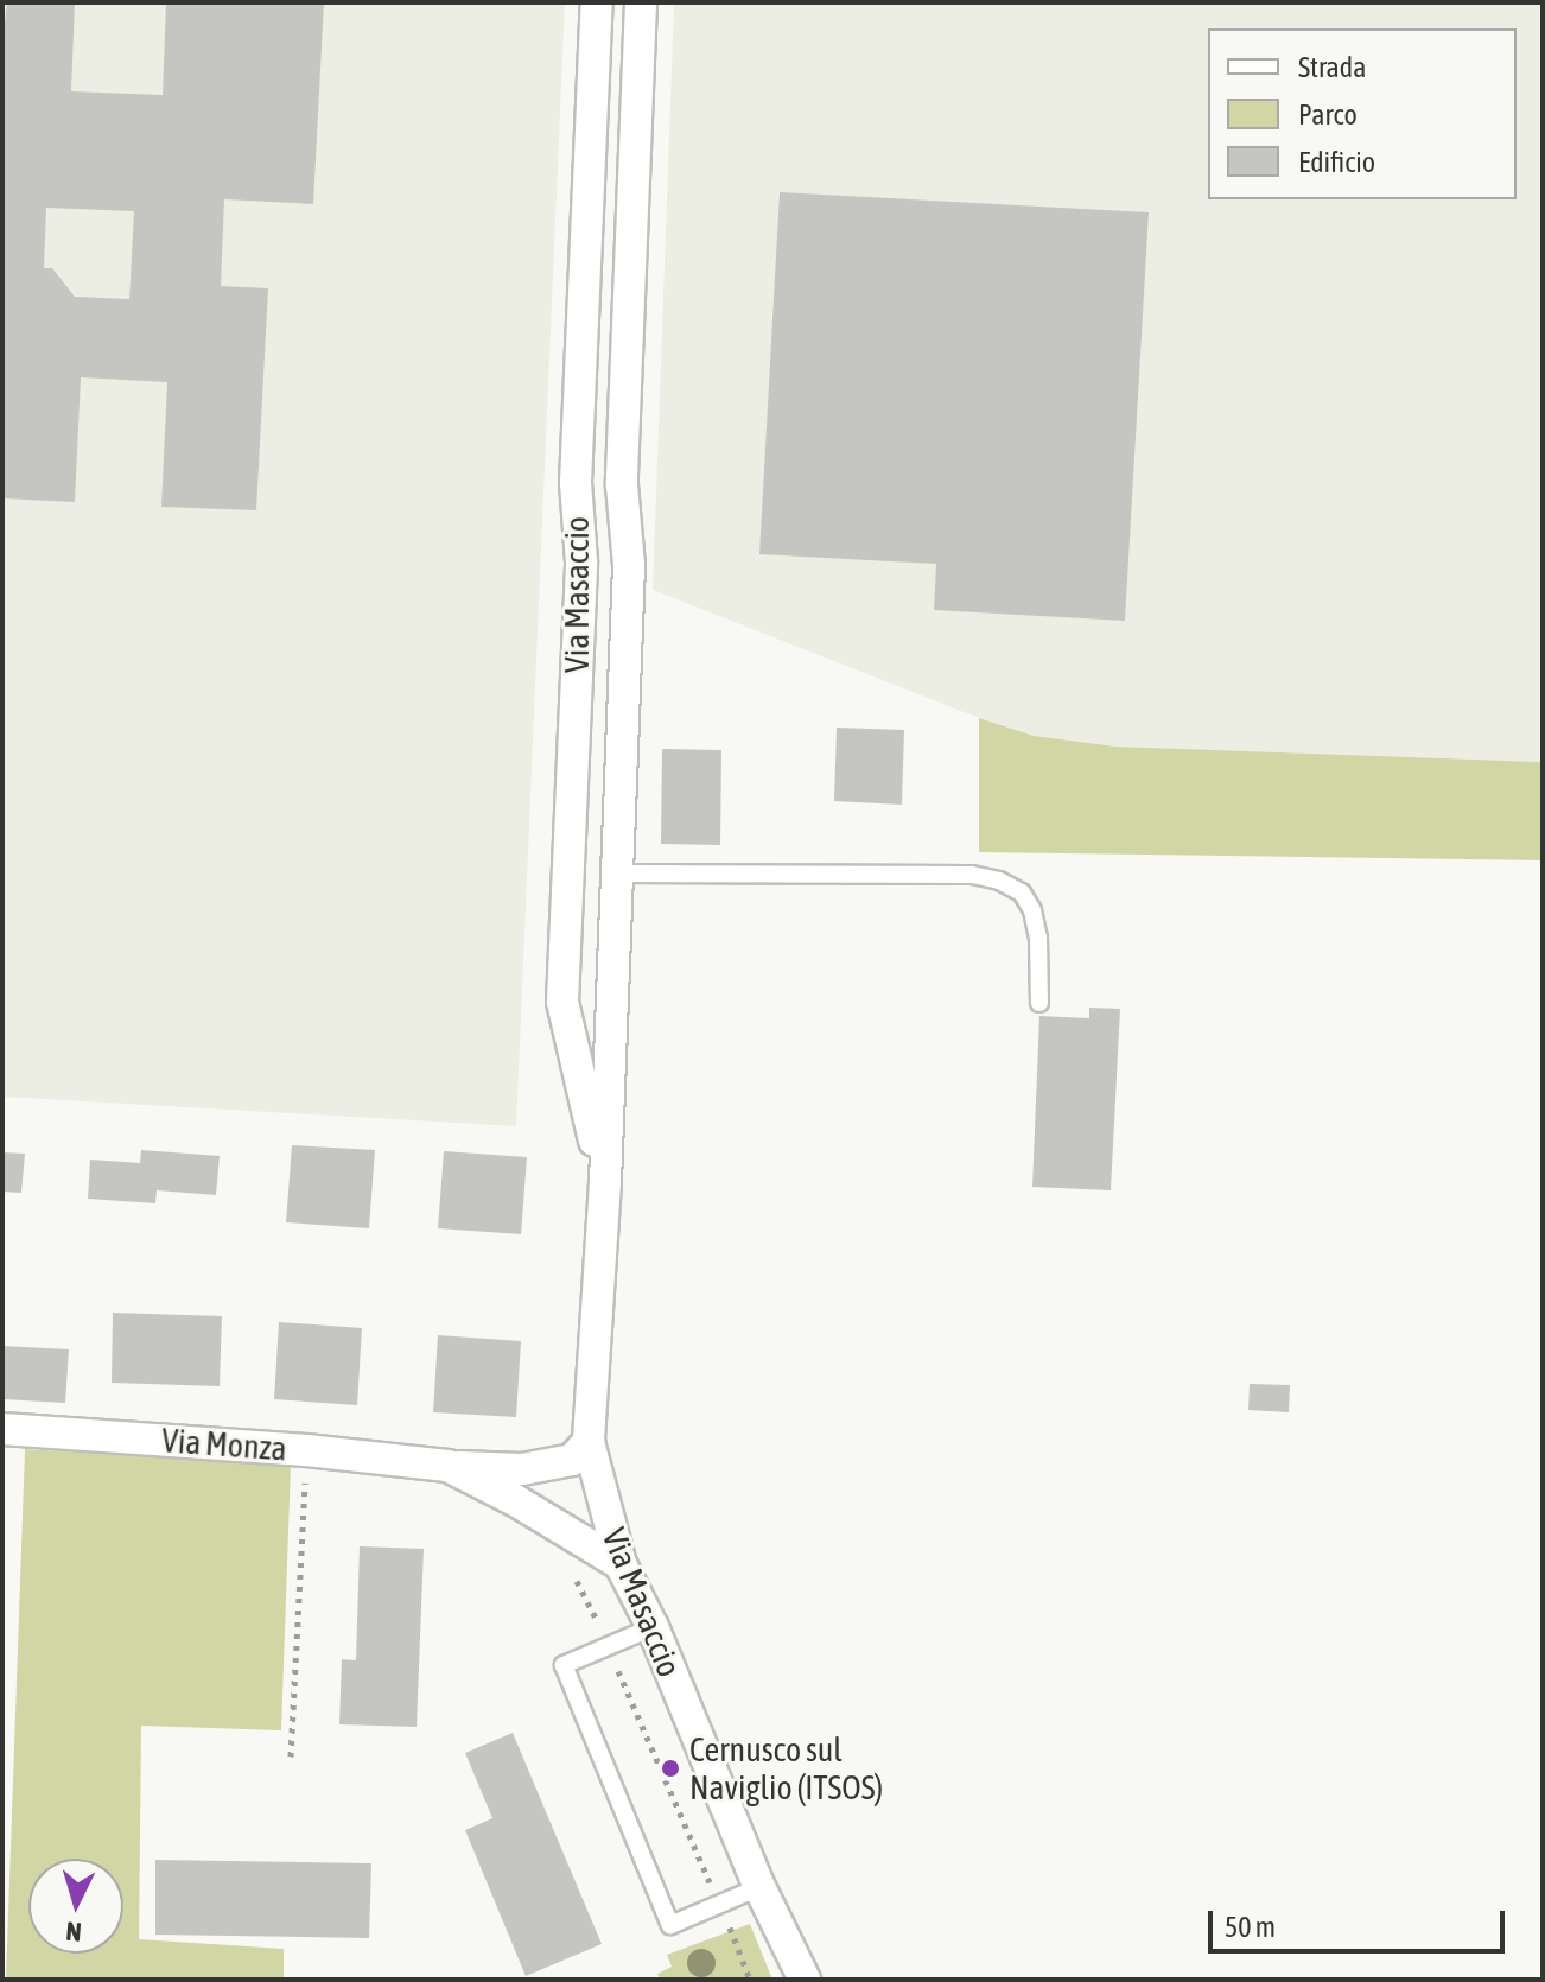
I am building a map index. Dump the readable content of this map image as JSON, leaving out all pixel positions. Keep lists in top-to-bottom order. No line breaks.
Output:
{"streets":{"street":["Via Masaccio","Via Monza"]},"crossings":[["Via Masaccio","Via Monza"]],"places":["Cernusco sul Naviglio (ITSOS)"],"legend":["Strada","Parco","Edificio"],"scale_bar":"50 m","north":"bottom"}
